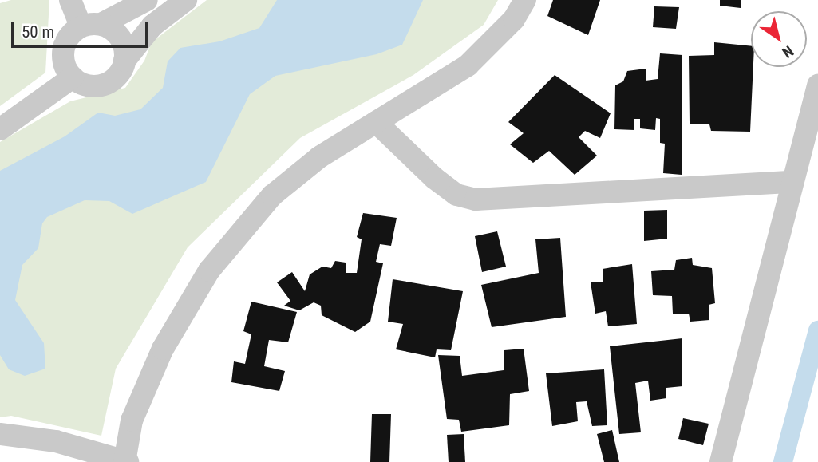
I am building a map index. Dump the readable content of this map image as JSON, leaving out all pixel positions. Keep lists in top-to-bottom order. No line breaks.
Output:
{"scale_bar":"50 m","north":"bottom right"}
